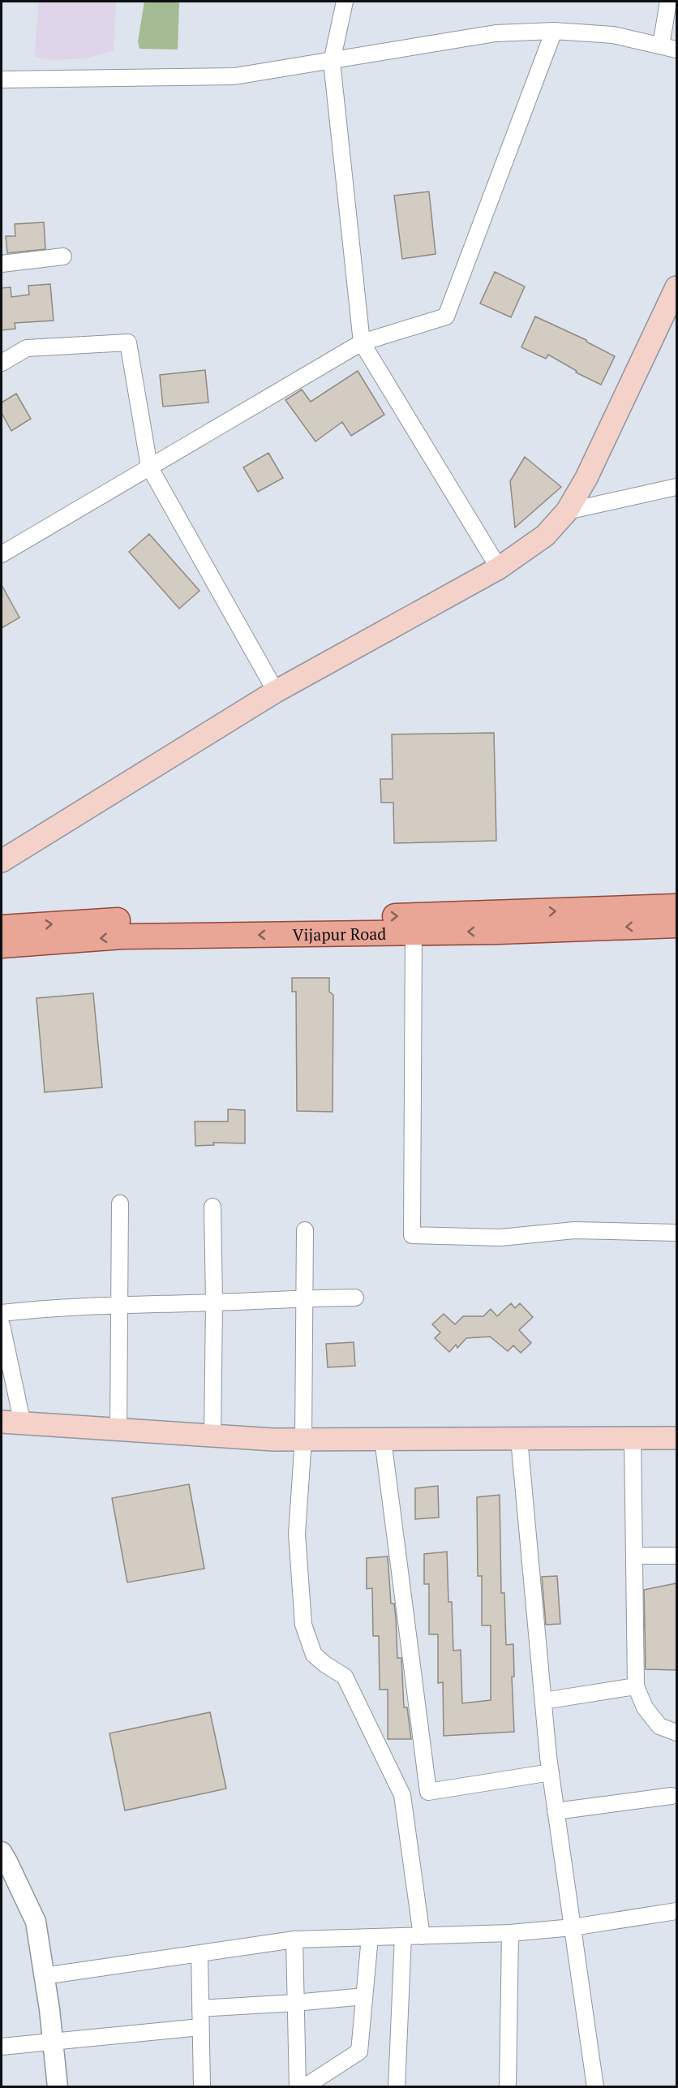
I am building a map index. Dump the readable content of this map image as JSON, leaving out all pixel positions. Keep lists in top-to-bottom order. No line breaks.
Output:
{"streets":{"main road":["Vijapur Road"]}}
